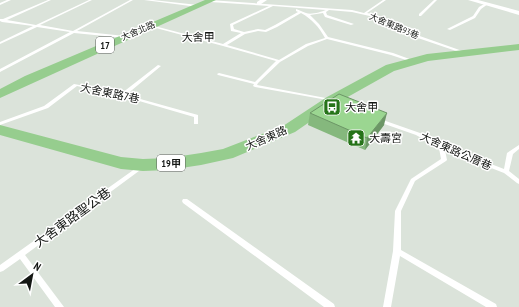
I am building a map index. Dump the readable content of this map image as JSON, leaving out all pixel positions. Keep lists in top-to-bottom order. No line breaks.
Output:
{"streets":{"main road":["大舍北路","17","大舍東路","19甲"],"lane":["大舍東路93巷","大舍東路7巷","大舍東路公厝巷","大舍東路聖公巷"]},"crossings":[["大舍東路93巷","大舍東路"],["大舍東路","大舍東路聖公巷"]],"districts":["大舍甲"],"places":{"bus stop":["大舍甲"],"temple":["大壽宮"]},"north":"top right"}
